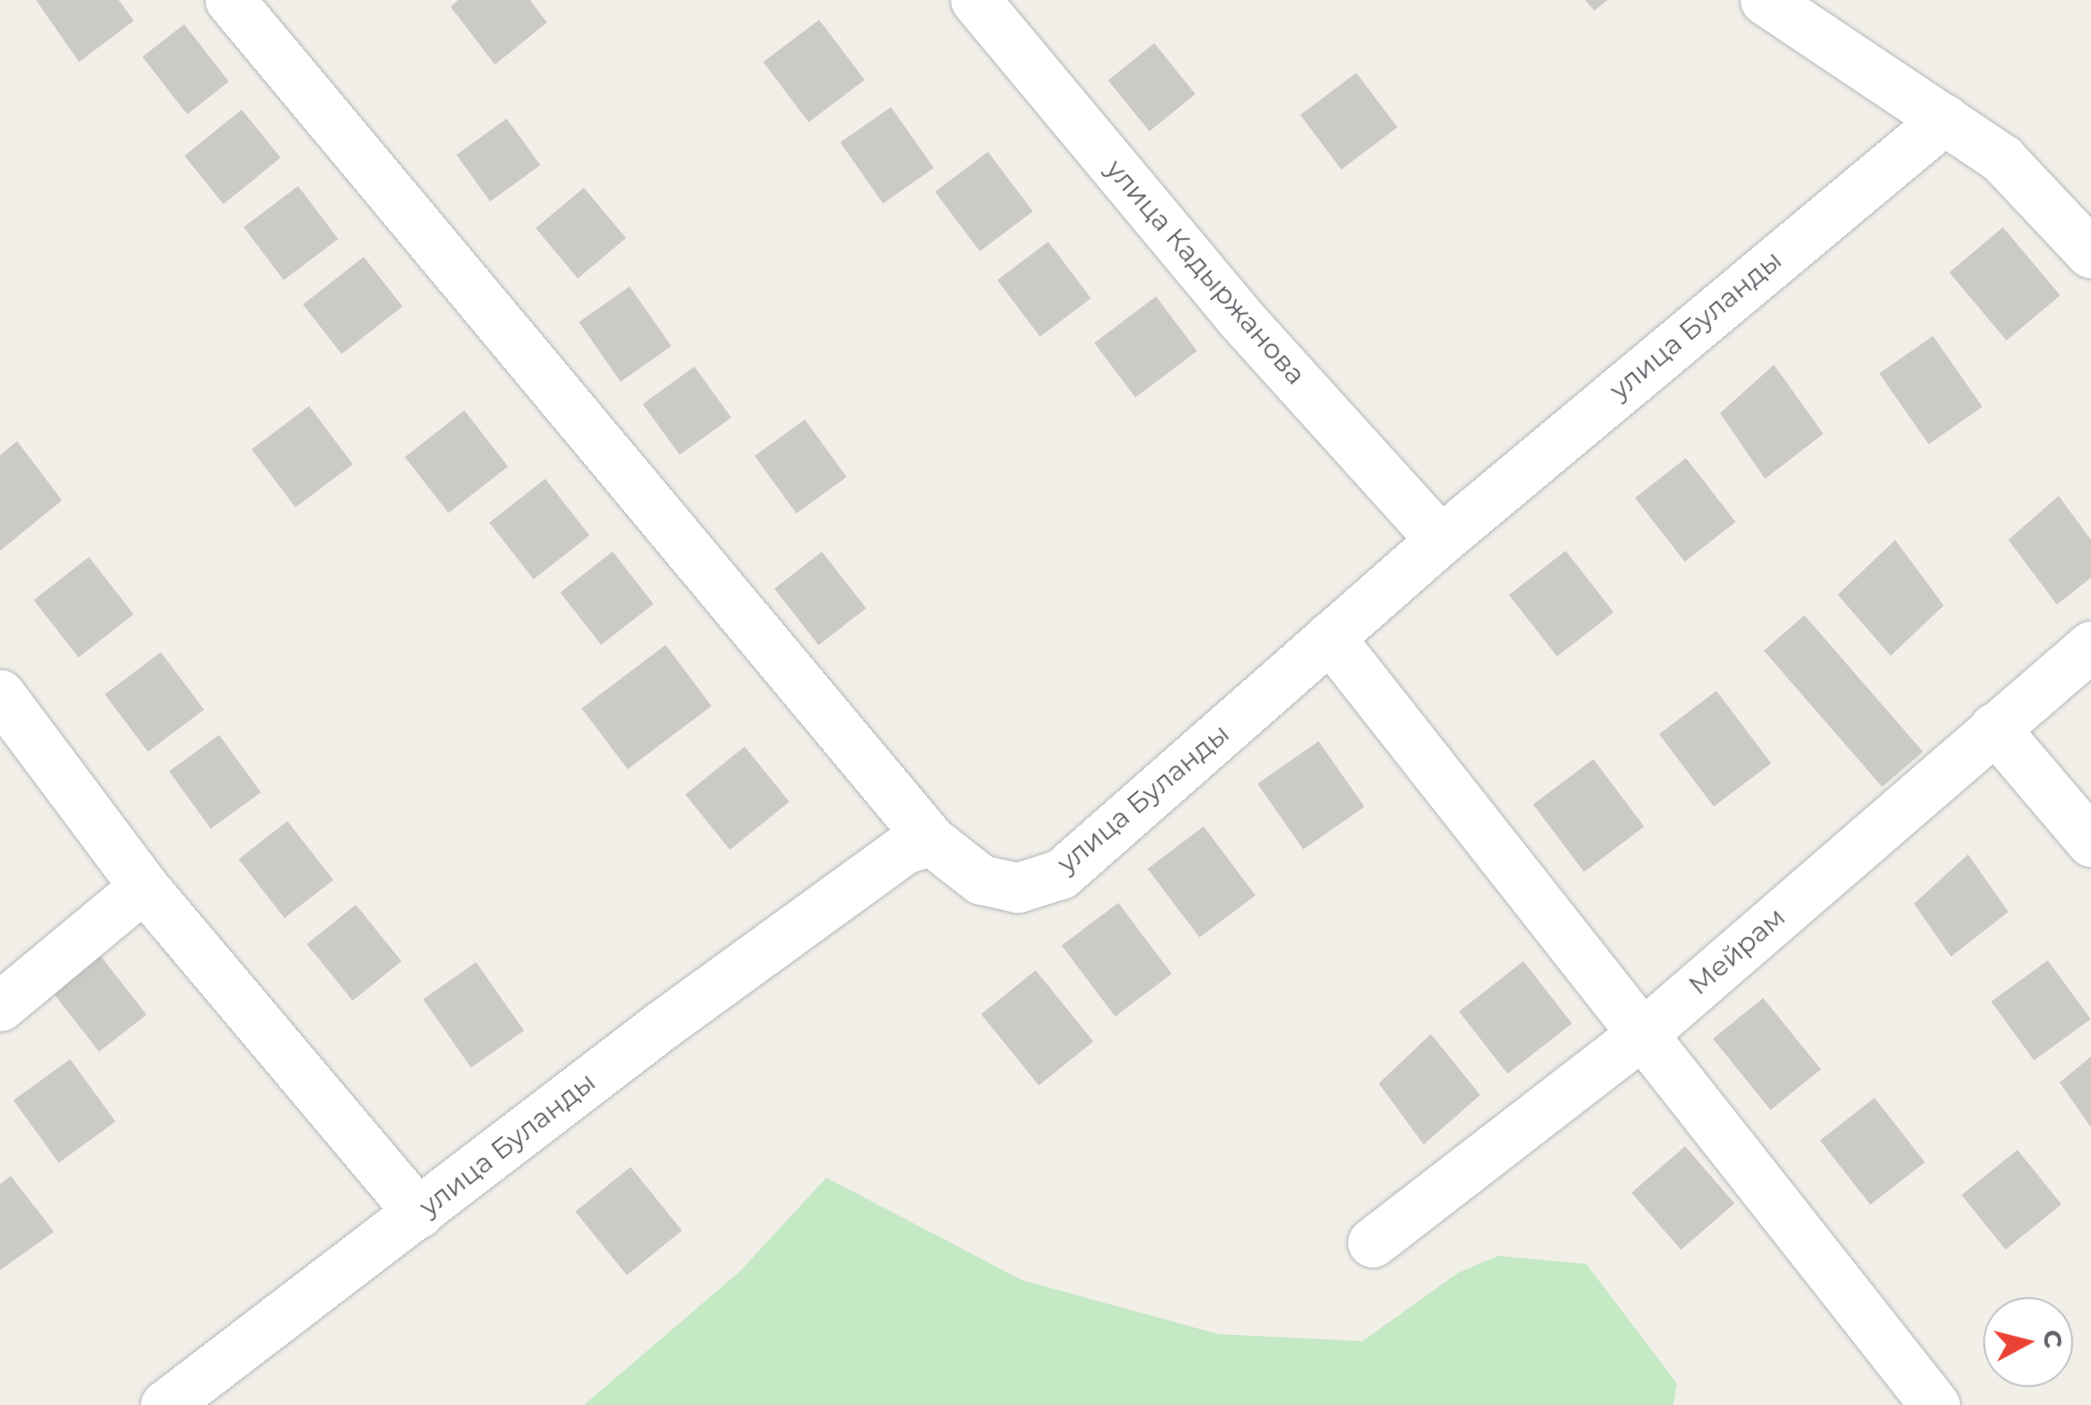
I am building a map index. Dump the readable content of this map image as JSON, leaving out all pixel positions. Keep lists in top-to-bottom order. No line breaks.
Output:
{"streets":{"street":["улица Кадыржанова","улица Буланды","Мейрам"]},"crossings":[["улица Кадыржанова","улица Буланды"]],"north":"right"}
